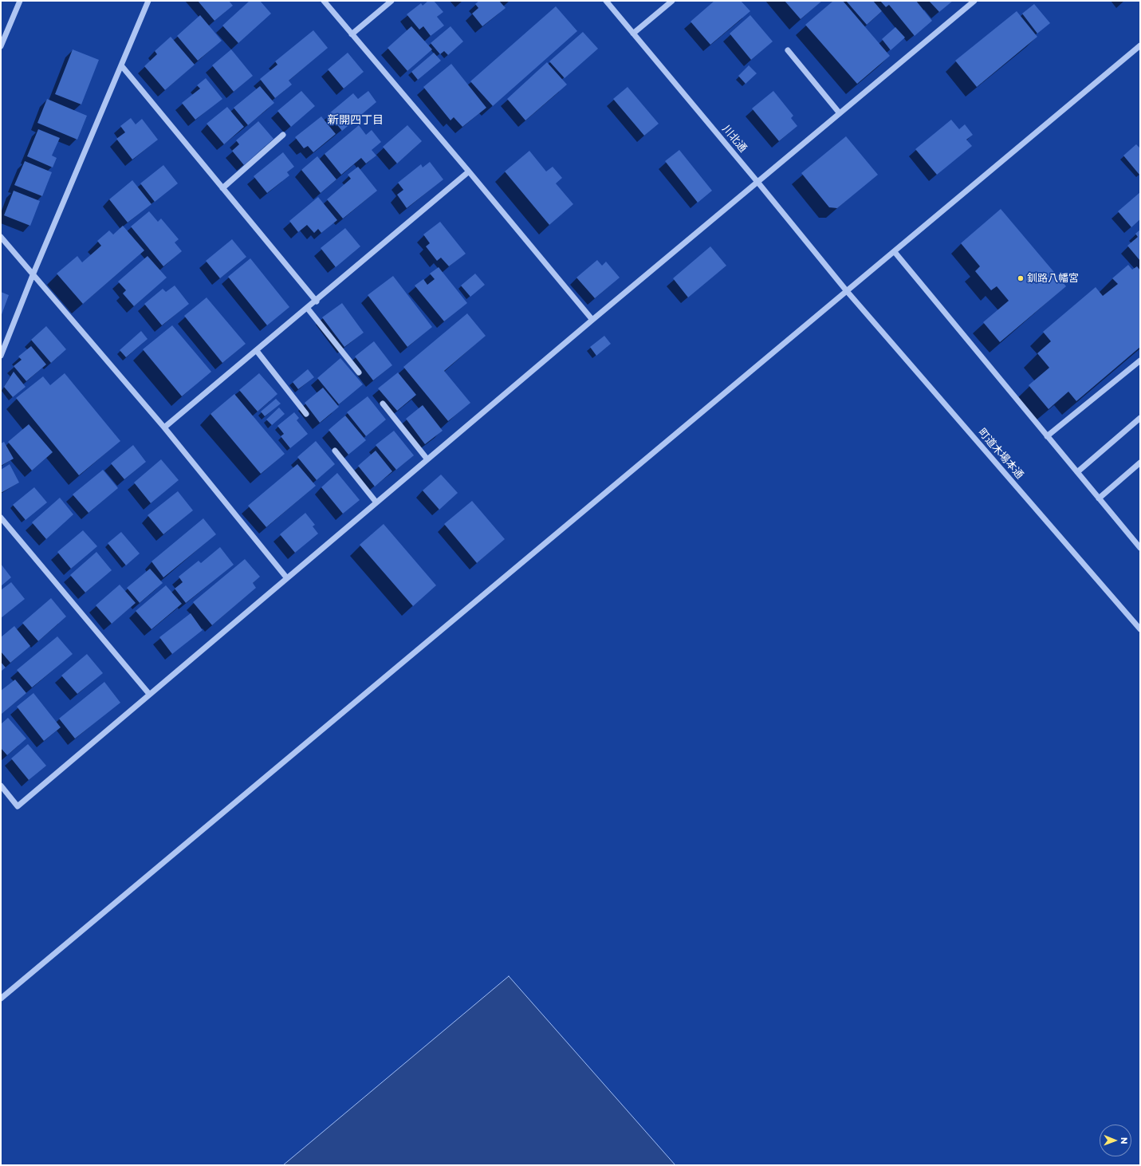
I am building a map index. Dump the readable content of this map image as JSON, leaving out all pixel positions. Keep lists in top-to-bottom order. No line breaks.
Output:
{"streets":{"street":["川北通","町道木場本通"]},"crossings":[["川北通","町道木場本通"]],"districts":["新開四丁目"],"places":["釧路八幡宮"],"north":"right"}
